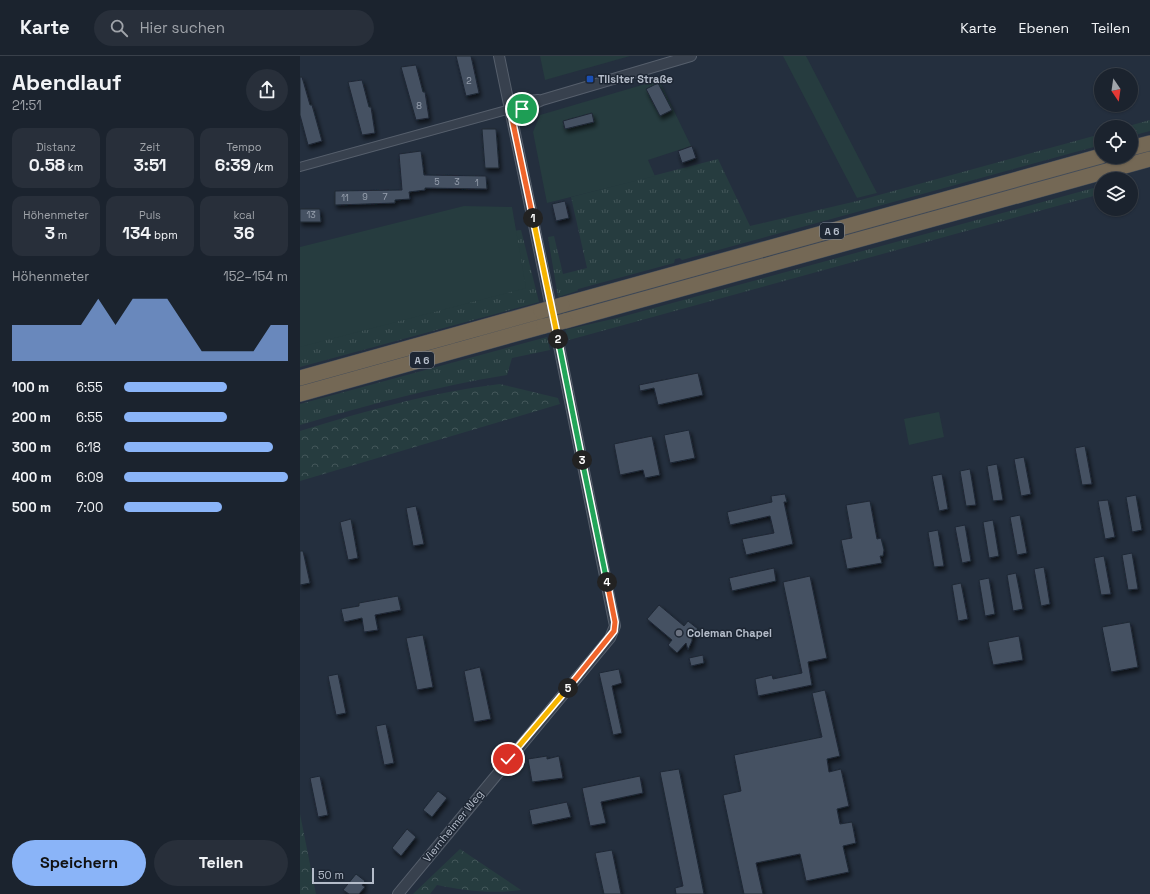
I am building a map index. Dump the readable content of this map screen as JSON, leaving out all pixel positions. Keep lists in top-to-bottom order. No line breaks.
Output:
{"streets":{"highway":["A 6"],"street":["Viernheimer Weg"]},"places":{"transit":["Tilsiter Straße"],"other":["Coleman Chapel"]},"house_numbers":["2","8","5","3","1","9","7","11","13"],"scale_bar":"50 m","north":"bottom","page":{"header":"Karte","search":"Hier suchen","nav":["Karte","Ebenen","Teilen"],"heading":["Abendlauf","21:51"],"stats":[["Distanz","0.58 km"],["Zeit","3:51"],["Tempo","6:39 /km"],["Höhenmeter","3 m"],["Puls","134 bpm"],["kcal","36"]],"pins":["1","2","3","4","5"],"chart":["Höhenmeter","152–154 m"],"list":[{"name":"100 m","note":"6:55"},{"name":"200 m","note":"6:55"},{"name":"300 m","note":"6:18"},{"name":"400 m","note":"6:09"},{"name":"500 m","note":"7:00"}],"buttons":["Speichern","Teilen"],"scale":"50 m"}}
